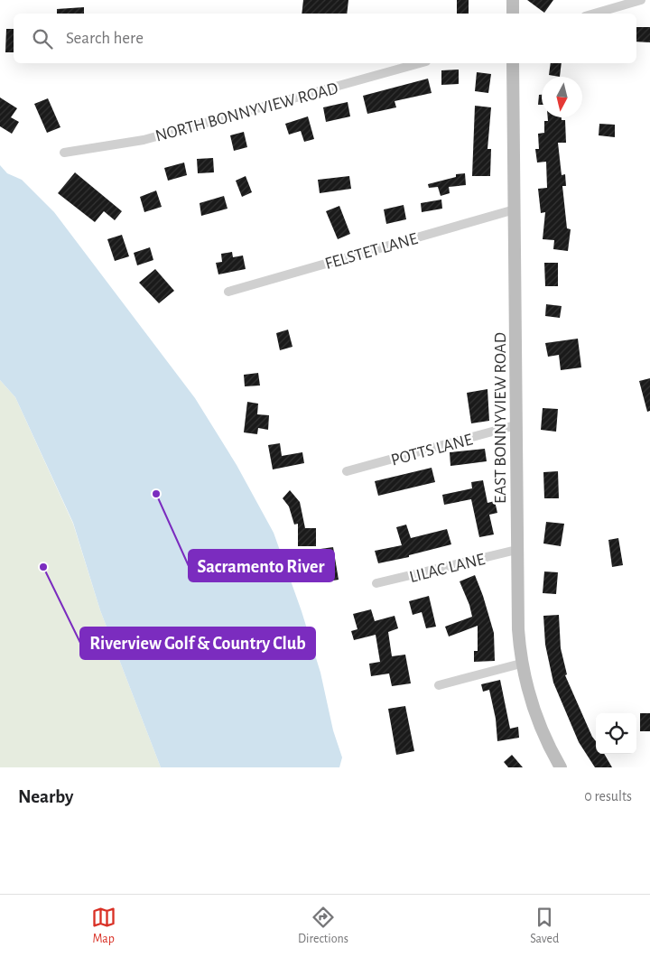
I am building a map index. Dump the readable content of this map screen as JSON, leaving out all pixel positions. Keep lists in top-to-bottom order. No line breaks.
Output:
{"streets":{"street":["NORTH BONNYVIEW ROAD","FELSTET LANE","EAST BONNYVIEW ROAD","POTTS LANE","LILAC LANE"]},"crossings":[["FELSTET LANE","EAST BONNYVIEW ROAD"],["EAST BONNYVIEW ROAD","POTTS LANE"],["EAST BONNYVIEW ROAD","LILAC LANE"]],"places":["Sacramento River","Riverview Golf & Country Club"],"north":"bottom","page":{"search":"Search here","heading":["Nearby","0 results"],"nav":["Map","Directions","Saved"]}}
